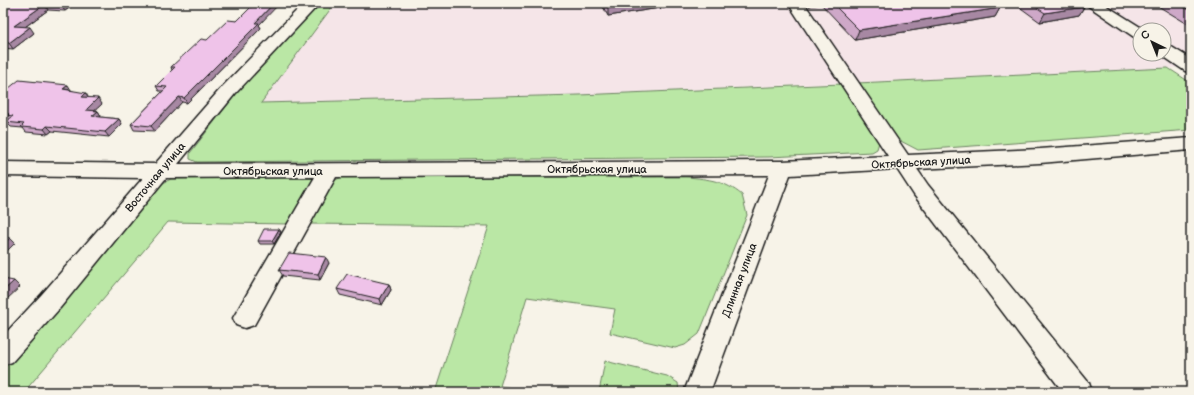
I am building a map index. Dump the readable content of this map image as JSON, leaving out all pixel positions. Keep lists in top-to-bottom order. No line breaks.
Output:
{"streets":{"street":["Октябрьская улица","Восточная улица","Длинная улица"]},"crossings":[["Октябрьская улица","Восточная улица"],["Октябрьская улица","Длинная улица"]],"north":"top left"}
